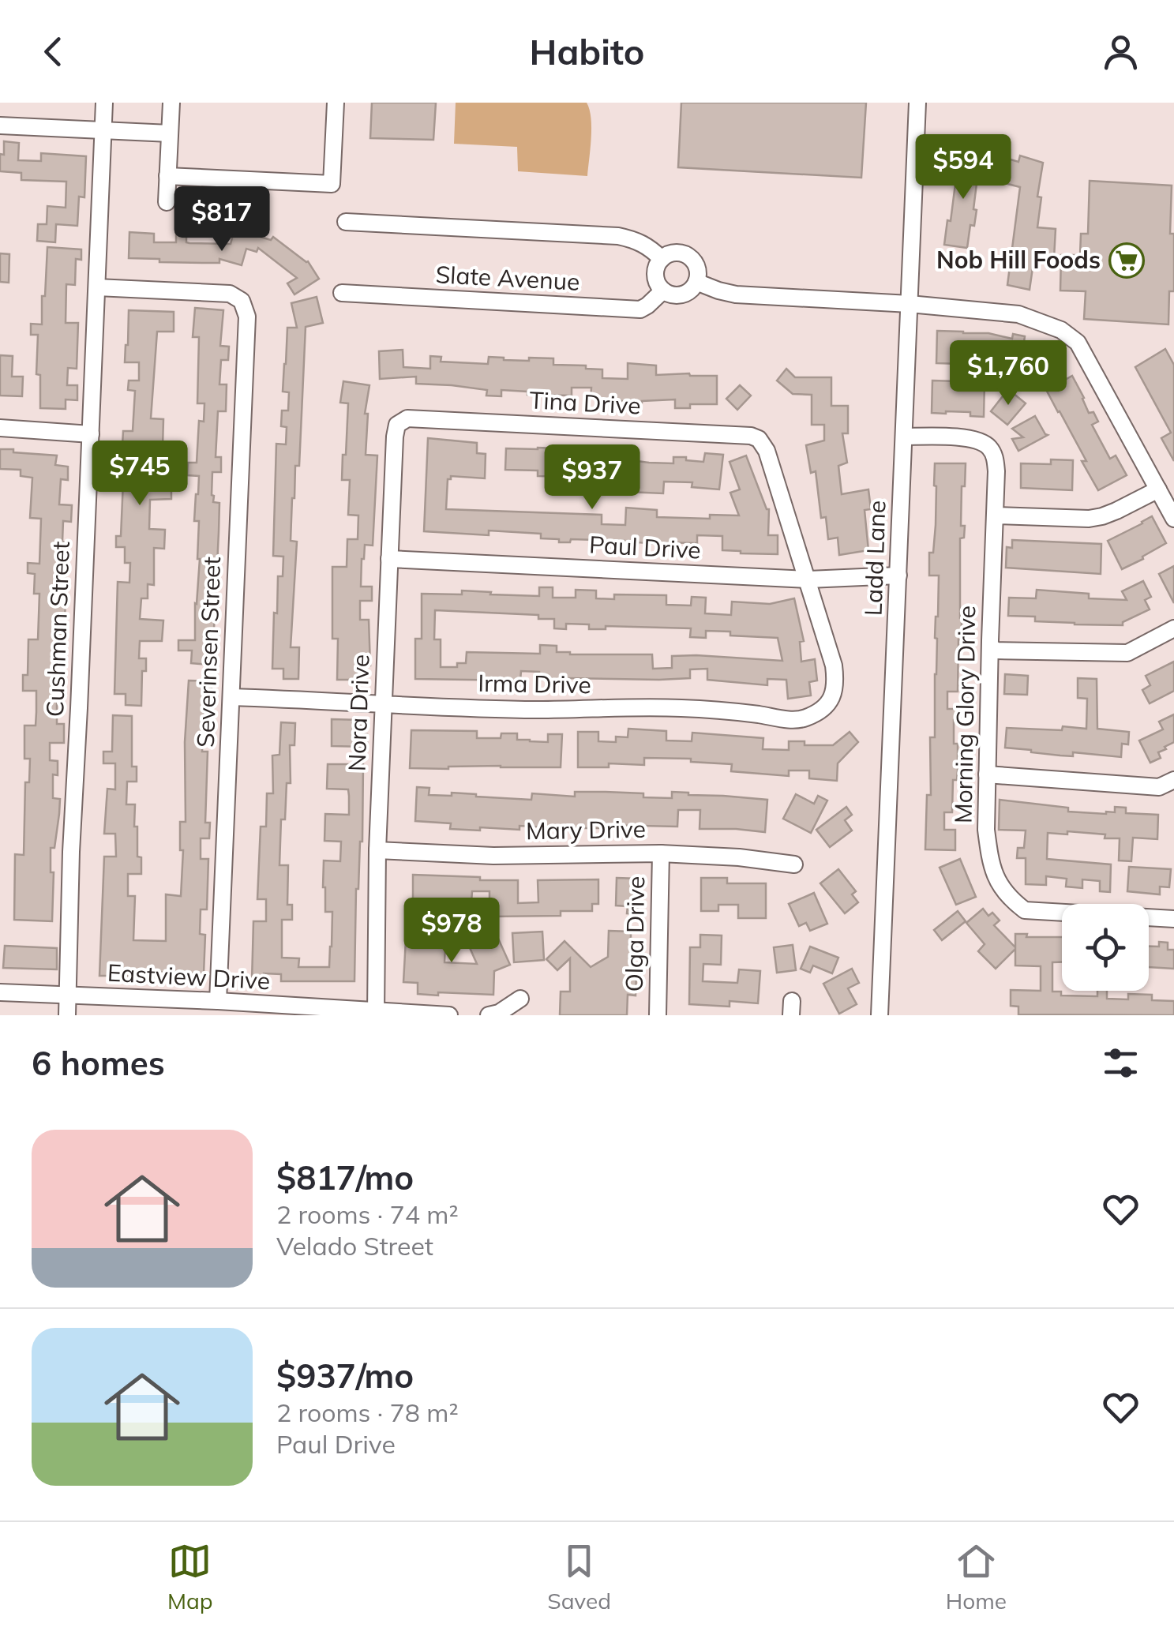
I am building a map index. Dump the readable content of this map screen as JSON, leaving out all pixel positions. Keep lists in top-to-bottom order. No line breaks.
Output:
{"streets":{"street":["Slate Avenue","Tina Drive","Paul Drive","Ladd Lane","Cushman Street","Severinsen Street","Irma Drive","Nora Drive","Morning Glory Drive","Mary Drive","Olga Drive","Eastview Drive"]},"crossings":[["Tina Drive","Paul Drive"],["Tina Drive","Irma Drive"],["Tina Drive","Nora Drive"],["Paul Drive","Ladd Lane"],["Paul Drive","Irma Drive"],["Paul Drive","Nora Drive"],["Ladd Lane","Morning Glory Drive"],["Cushman Street","Severinsen Street"],["Cushman Street","Eastview Drive"],["Severinsen Street","Irma Drive"],["Severinsen Street","Eastview Drive"],["Irma Drive","Nora Drive"],["Nora Drive","Mary Drive"],["Nora Drive","Eastview Drive"],["Mary Drive","Olga Drive"]],"places":{"supermarket":["Nob Hill Foods"]},"page":{"header":"Habito","price":["$594","$817","$1,760","$745","$937","$978"],"heading":"6 homes","list":[{"name":"$817/mo","note":"2 rooms · 74 m² · Velado Street"},{"name":"$937/mo","note":"2 rooms · 78 m² · Paul Drive"}],"tabs":["Map","Saved","Home"]}}
